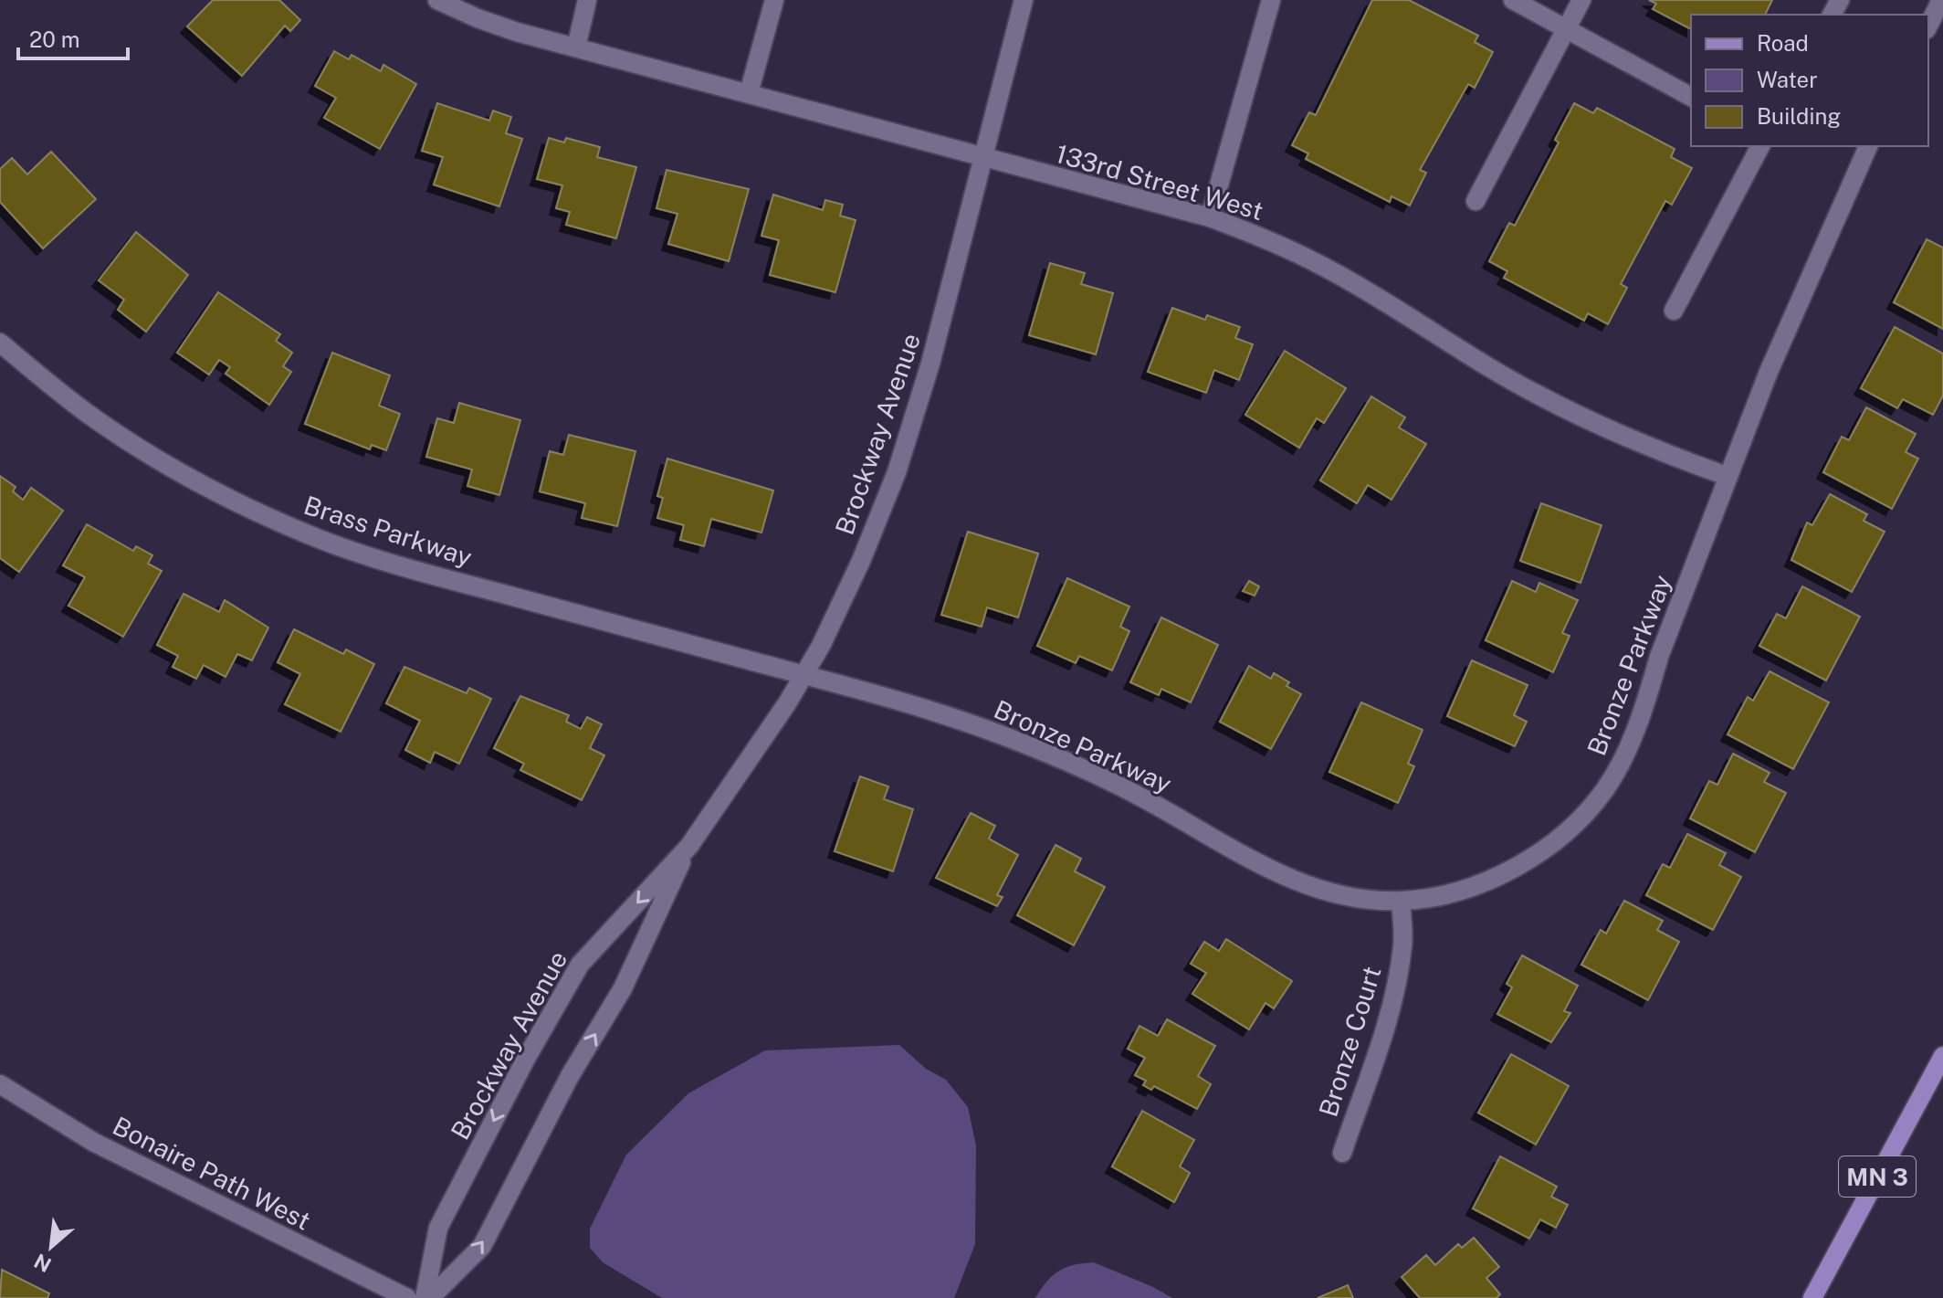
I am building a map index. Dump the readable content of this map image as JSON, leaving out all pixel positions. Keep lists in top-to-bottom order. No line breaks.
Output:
{"streets":{"main road":["MN 3"],"street":["133rd Street West","Brockway Avenue","Brass Parkway","Bronze Parkway","Bronze Court","Bonaire Path West"]},"crossings":[["133rd Street West","Brockway Avenue"],["133rd Street West","Bronze Parkway"],["Brockway Avenue","Brass Parkway"],["Brockway Avenue","Bronze Parkway"],["Brass Parkway","Bronze Parkway"],["Bronze Parkway","Bronze Court"]],"legend":["Road","Water","Building"],"scale_bar":"20 m","north":"bottom left"}
